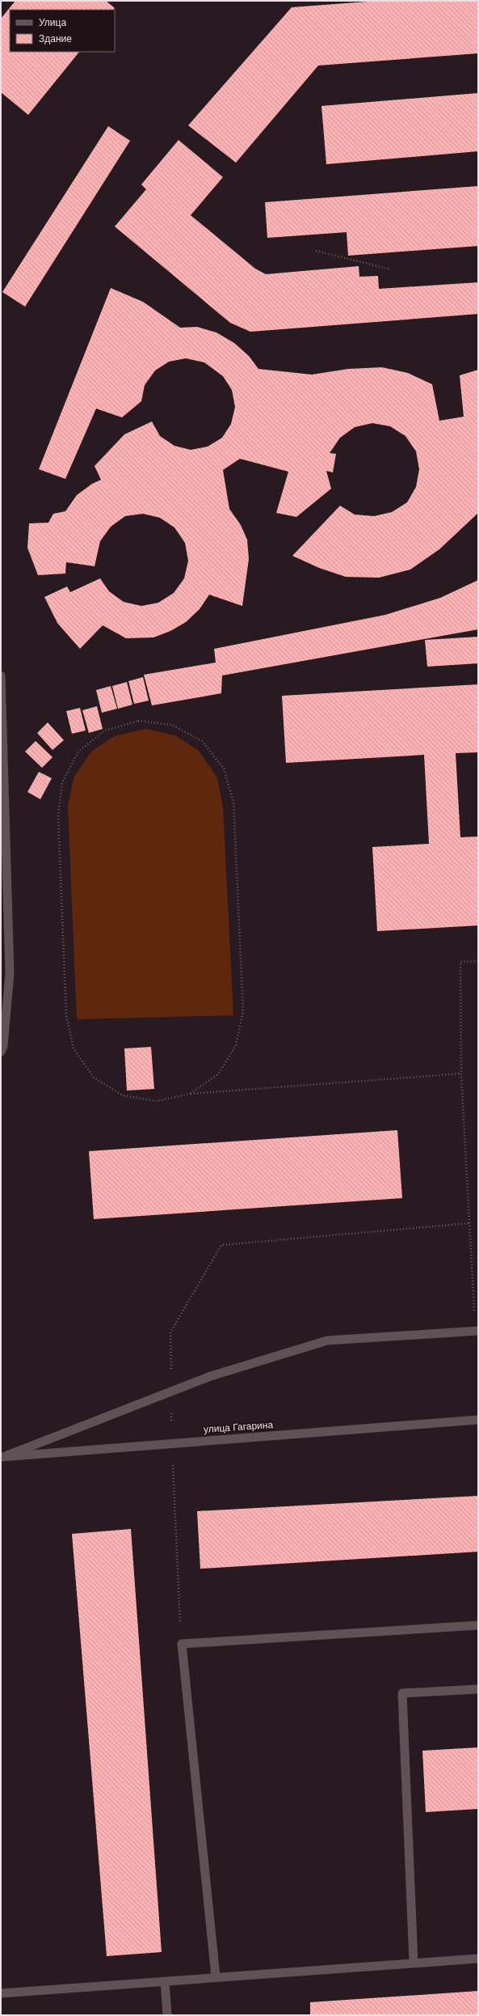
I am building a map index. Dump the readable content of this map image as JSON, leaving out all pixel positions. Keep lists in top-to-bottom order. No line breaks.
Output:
{"streets":{"street":["улица Гагарина"]},"legend":["Улица","Здание"]}
